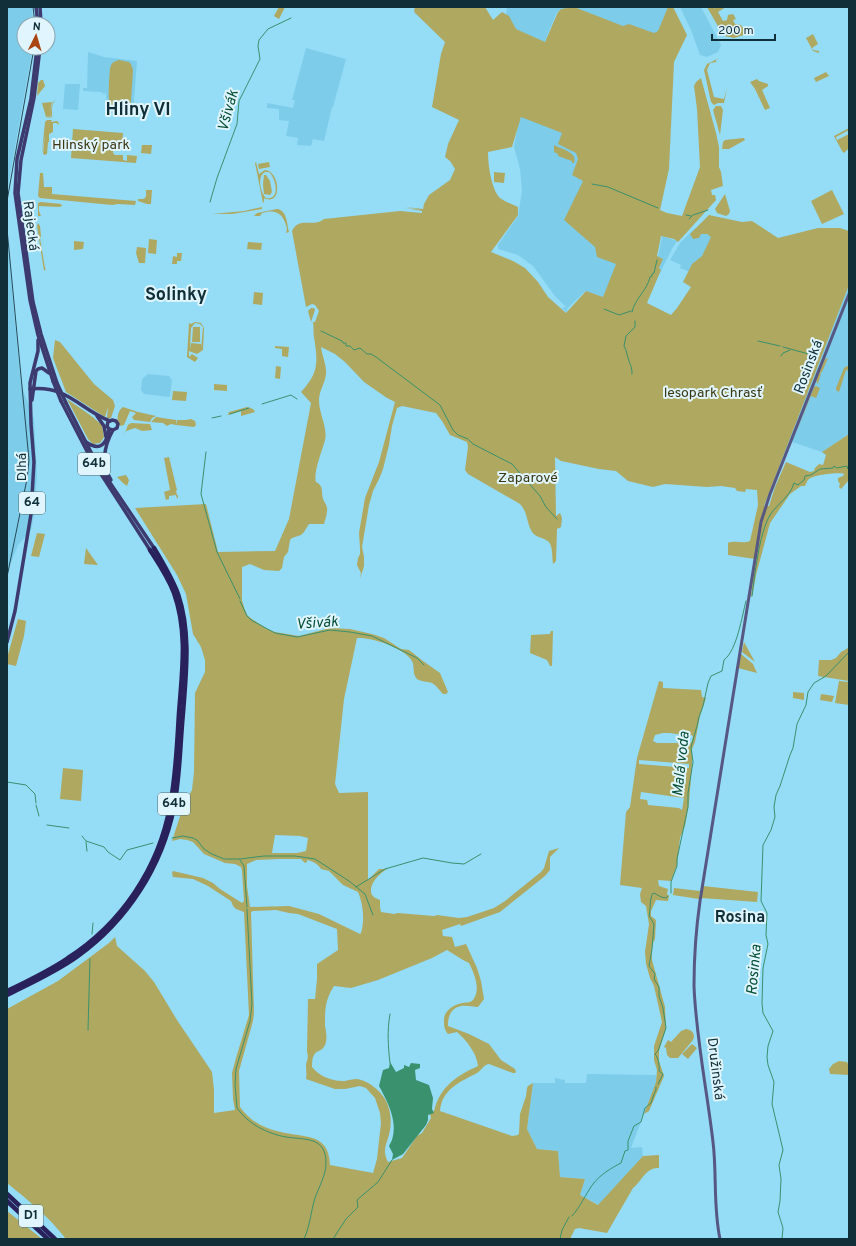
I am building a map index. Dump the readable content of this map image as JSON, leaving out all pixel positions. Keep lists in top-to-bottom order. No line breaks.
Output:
{"streets":{"highway":["64b","D1"],"main road":["Rajecká","Dlhá","64"],"street":["Rosinská","Družinská"]},"crossings":[["Rajecká","64b"],["Rosinská","Družinská"]],"districts":["Hliny VI","Solinky","Rosina"],"water":["Všivák","Malá voda","Rosinka"],"parks":["Hlinský park","lesopark Chrasť","Zaparové"],"scale_bar":"200 m","north":"top"}
